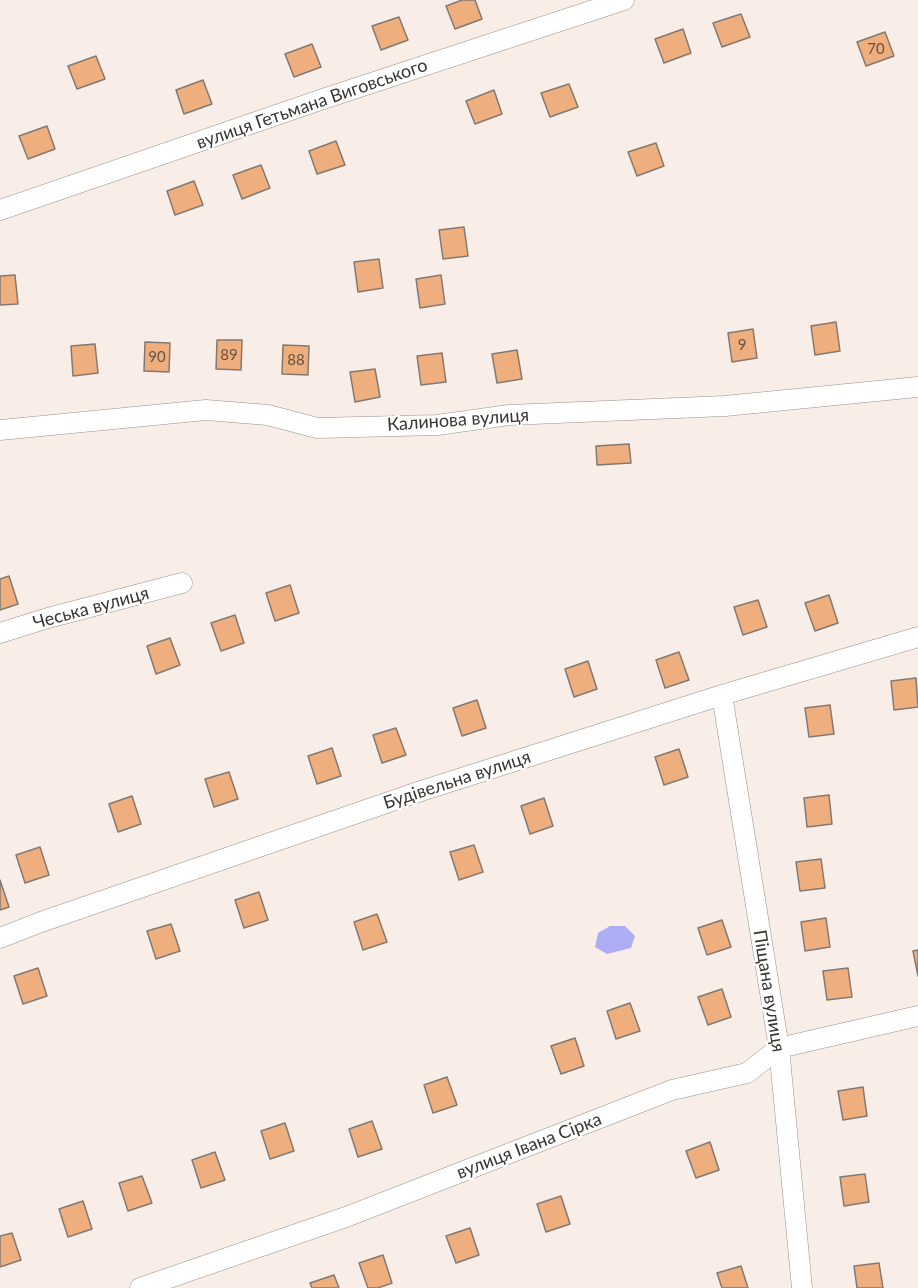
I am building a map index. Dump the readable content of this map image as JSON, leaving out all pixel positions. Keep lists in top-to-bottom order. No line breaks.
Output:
{"streets":{"street":["вулиця Гетьмана Виговського","Калинова вулиця","Чеська вулиця","Будівельна вулиця","Піщана вулиця","вулиця Івана Сірка"]},"crossings":[["Будівельна вулиця","Піщана вулиця"],["Піщана вулиця","вулиця Івана Сірка"]],"house_numbers":["70","9","89","90","88"]}
